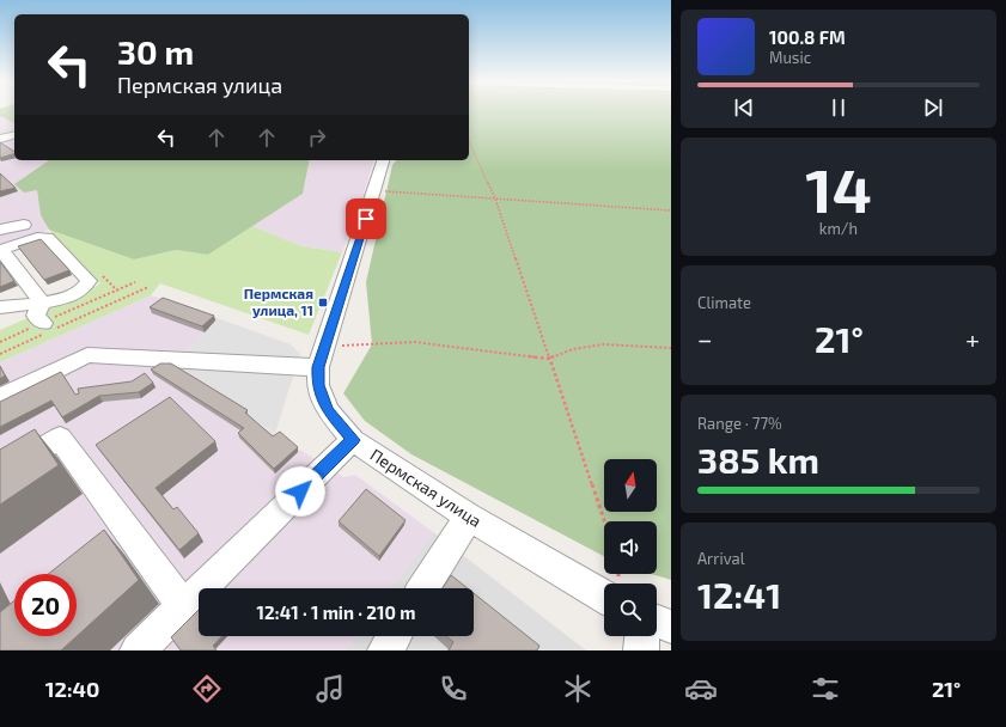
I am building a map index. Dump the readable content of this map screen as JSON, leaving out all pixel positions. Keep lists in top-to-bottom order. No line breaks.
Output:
{"streets":{"street":["Пермская улица"]},"places":{"transit":["Пермская улица, 11"]},"north":"top","page":{"turn":["30 m","Пермская улица"],"song":["100.8 FM","Music"],"tile":[["14","km/h"],"Climate",["Range · 77%","385 km"],["Arrival","12:41"]],"heat":["−","21°","+"],"limit":"20","trip":"12:41 · 1 min · 210 m","tabs":["12:40","21°"]}}
